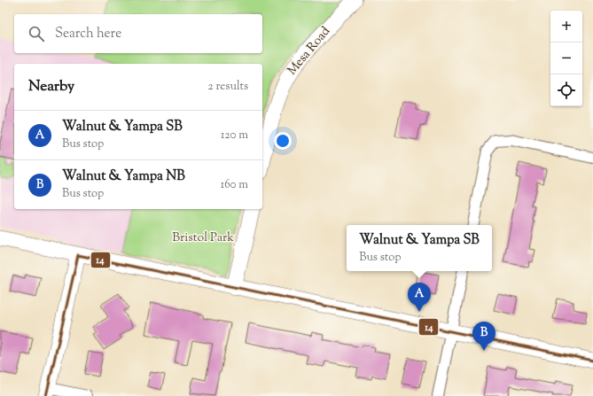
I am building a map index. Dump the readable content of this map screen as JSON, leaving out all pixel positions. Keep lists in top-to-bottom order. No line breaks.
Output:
{"streets":{"main road":["Mesa Road"]},"parks":["Bristol Park"],"lines":["transit line 14"],"page":{"map_buttons":["+","−"],"search":"Search here","heading":["Nearby","2 results"],"list":[{"mark":"A","name":"Walnut & Yampa SB","note":"Bus stop","value":"120 m"},{"mark":"B","name":"Walnut & Yampa NB","note":"Bus stop","value":"160 m"}],"popup":["Walnut & Yampa SB","Bus stop"],"pins":["A","B"]}}
